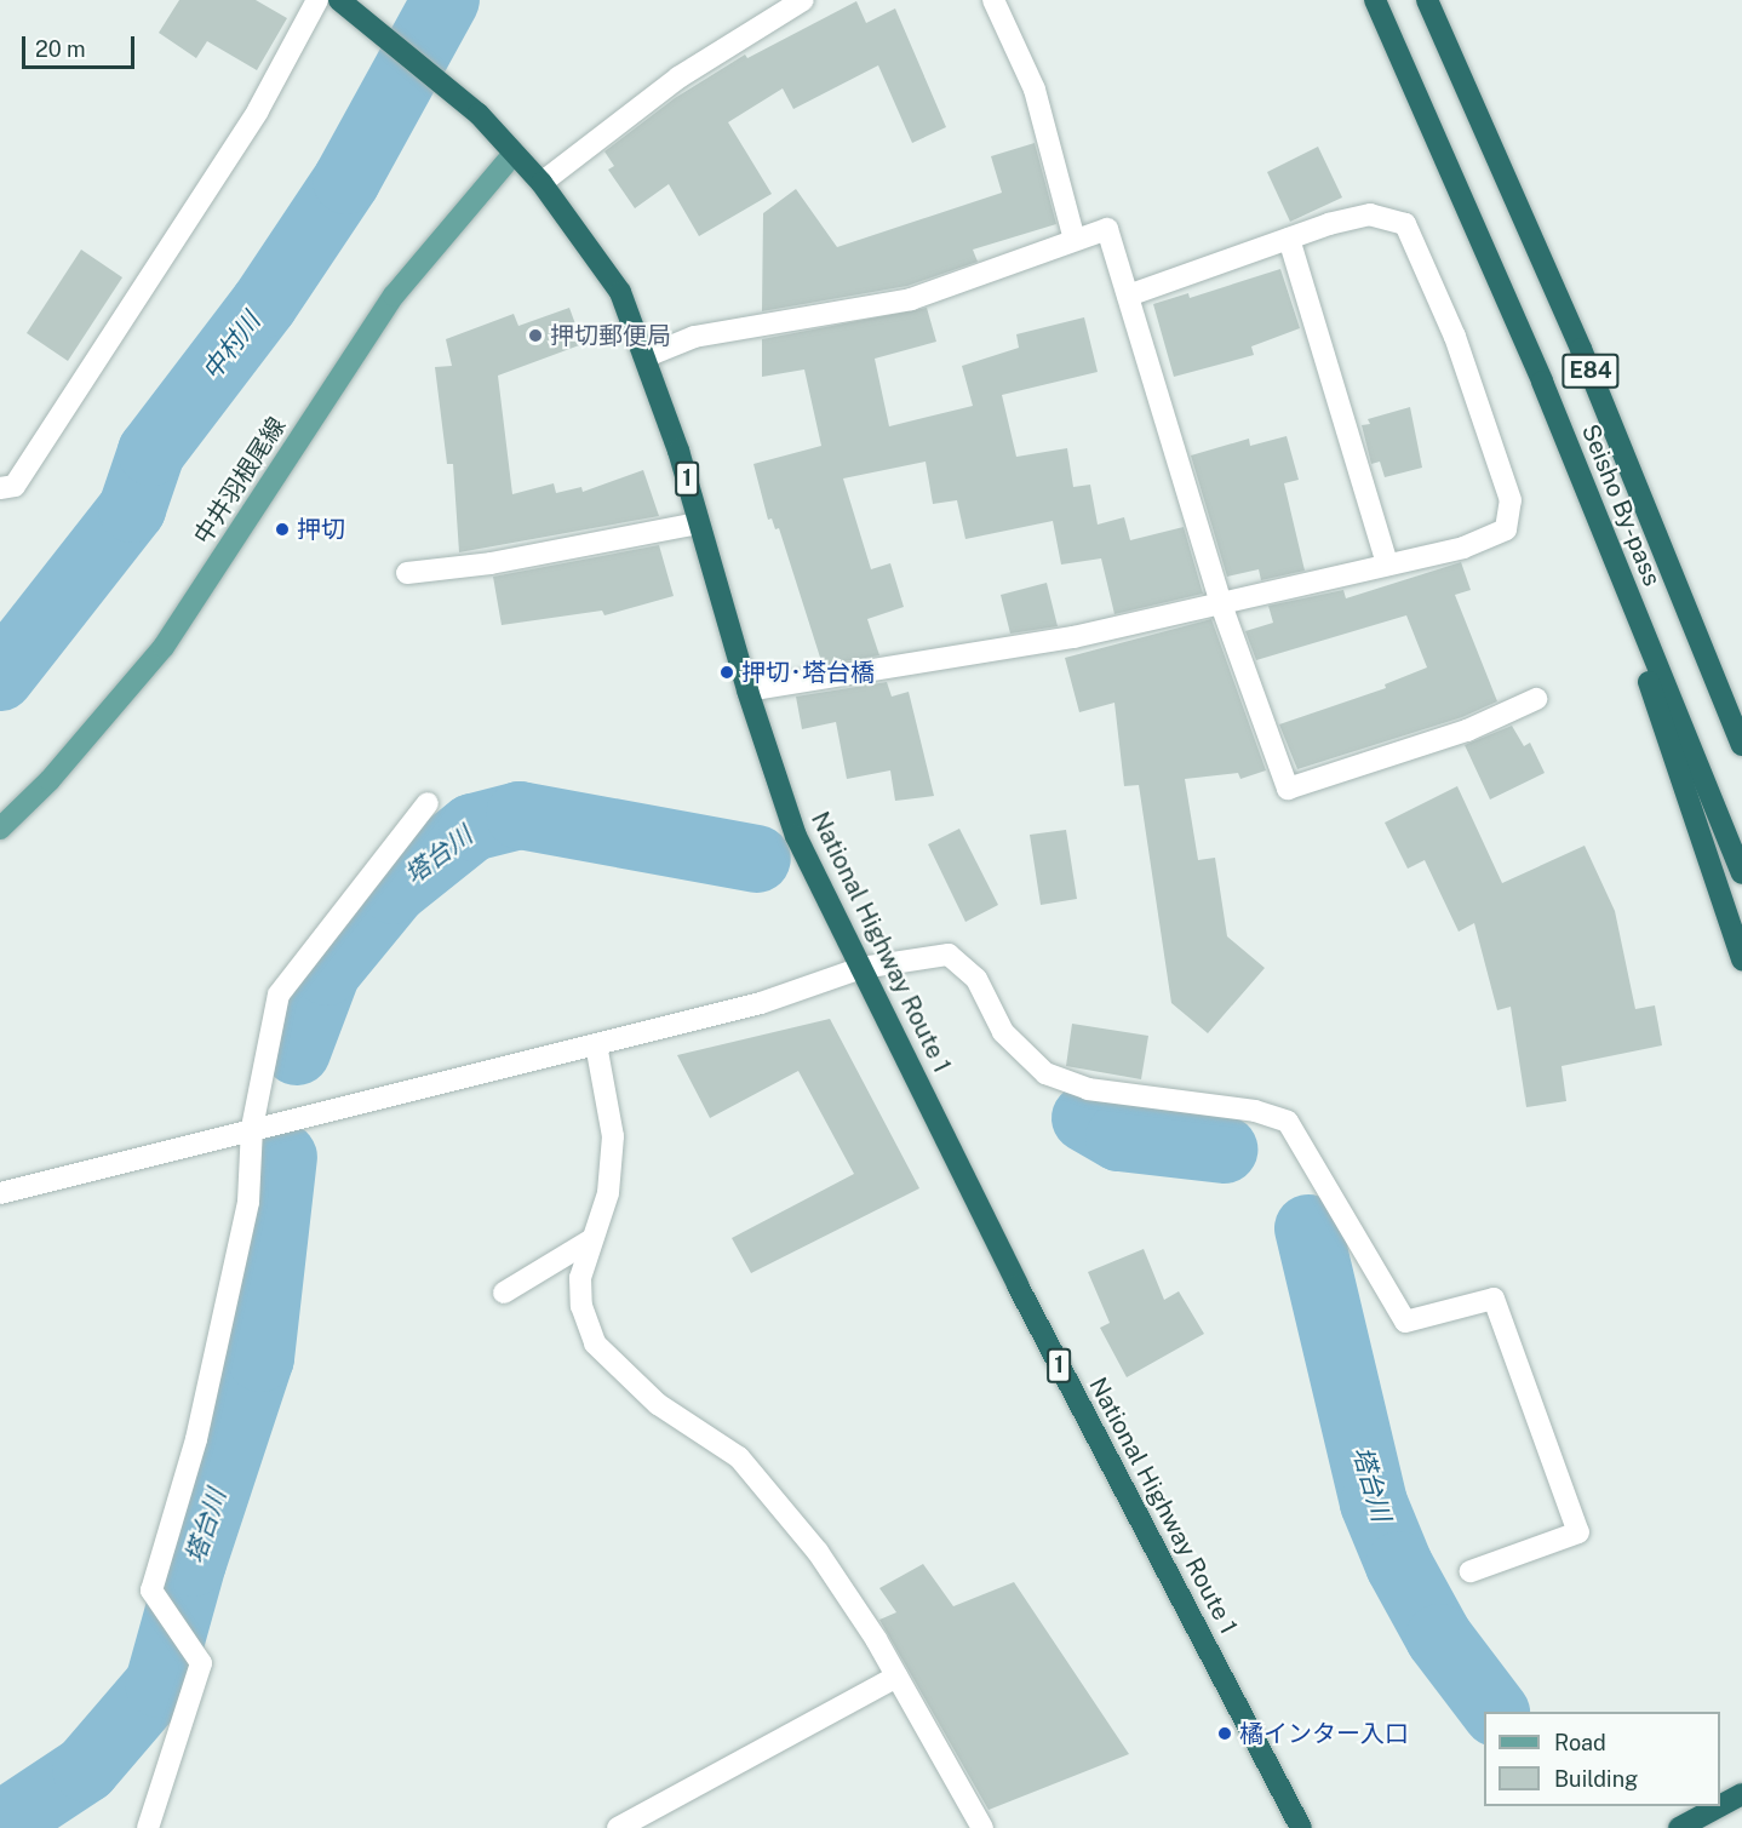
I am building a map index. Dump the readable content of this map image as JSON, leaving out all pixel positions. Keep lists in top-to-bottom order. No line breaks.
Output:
{"streets":{"highway":["E84","1","Seisho By-pass","National Highway Route 1"],"main road":["中井羽根尾線"]},"crossings":[["中井羽根尾線","National Highway Route 1"]],"water":["中村川","塔台川"],"places":["押切郵便局","押切","押切･塔台橋","橘インター入口"],"legend":["Road","Building"],"scale_bar":"20 m"}
